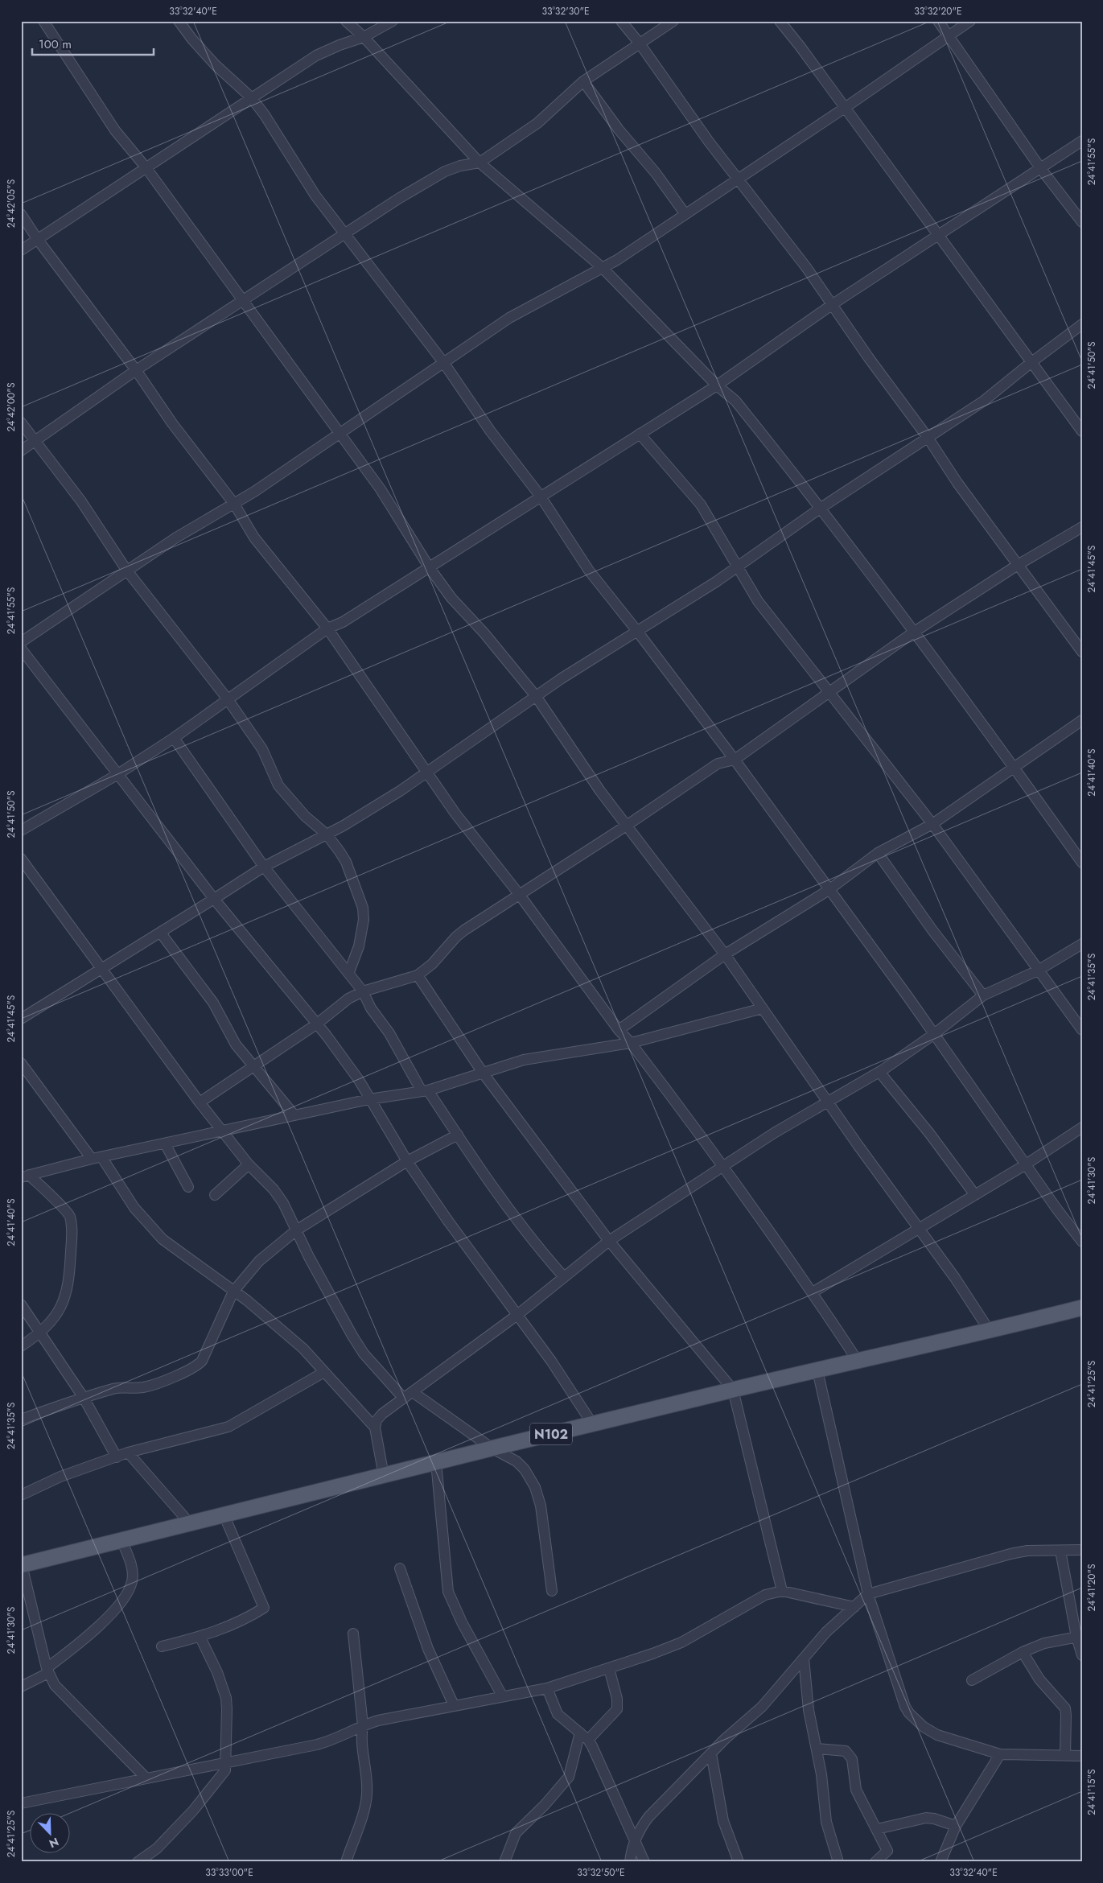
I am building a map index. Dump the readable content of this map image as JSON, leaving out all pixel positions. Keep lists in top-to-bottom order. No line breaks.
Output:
{"streets":{"main road":["N102"]},"scale_bar":"100 m","north":"bottom right","coordinates":["33°32'40\"E","33°32'30\"E","33°32'20\"E","24°41'55\"S","24°42'05\"S","24°41'50\"S","24°42'00\"S","24°41'45\"S","24°41'40\"S","24°41'35\"S","24°41'30\"S","24°41'25\"S","24°41'20\"S","24°41'15\"S","33°33'00\"E","33°32'50\"E"]}
